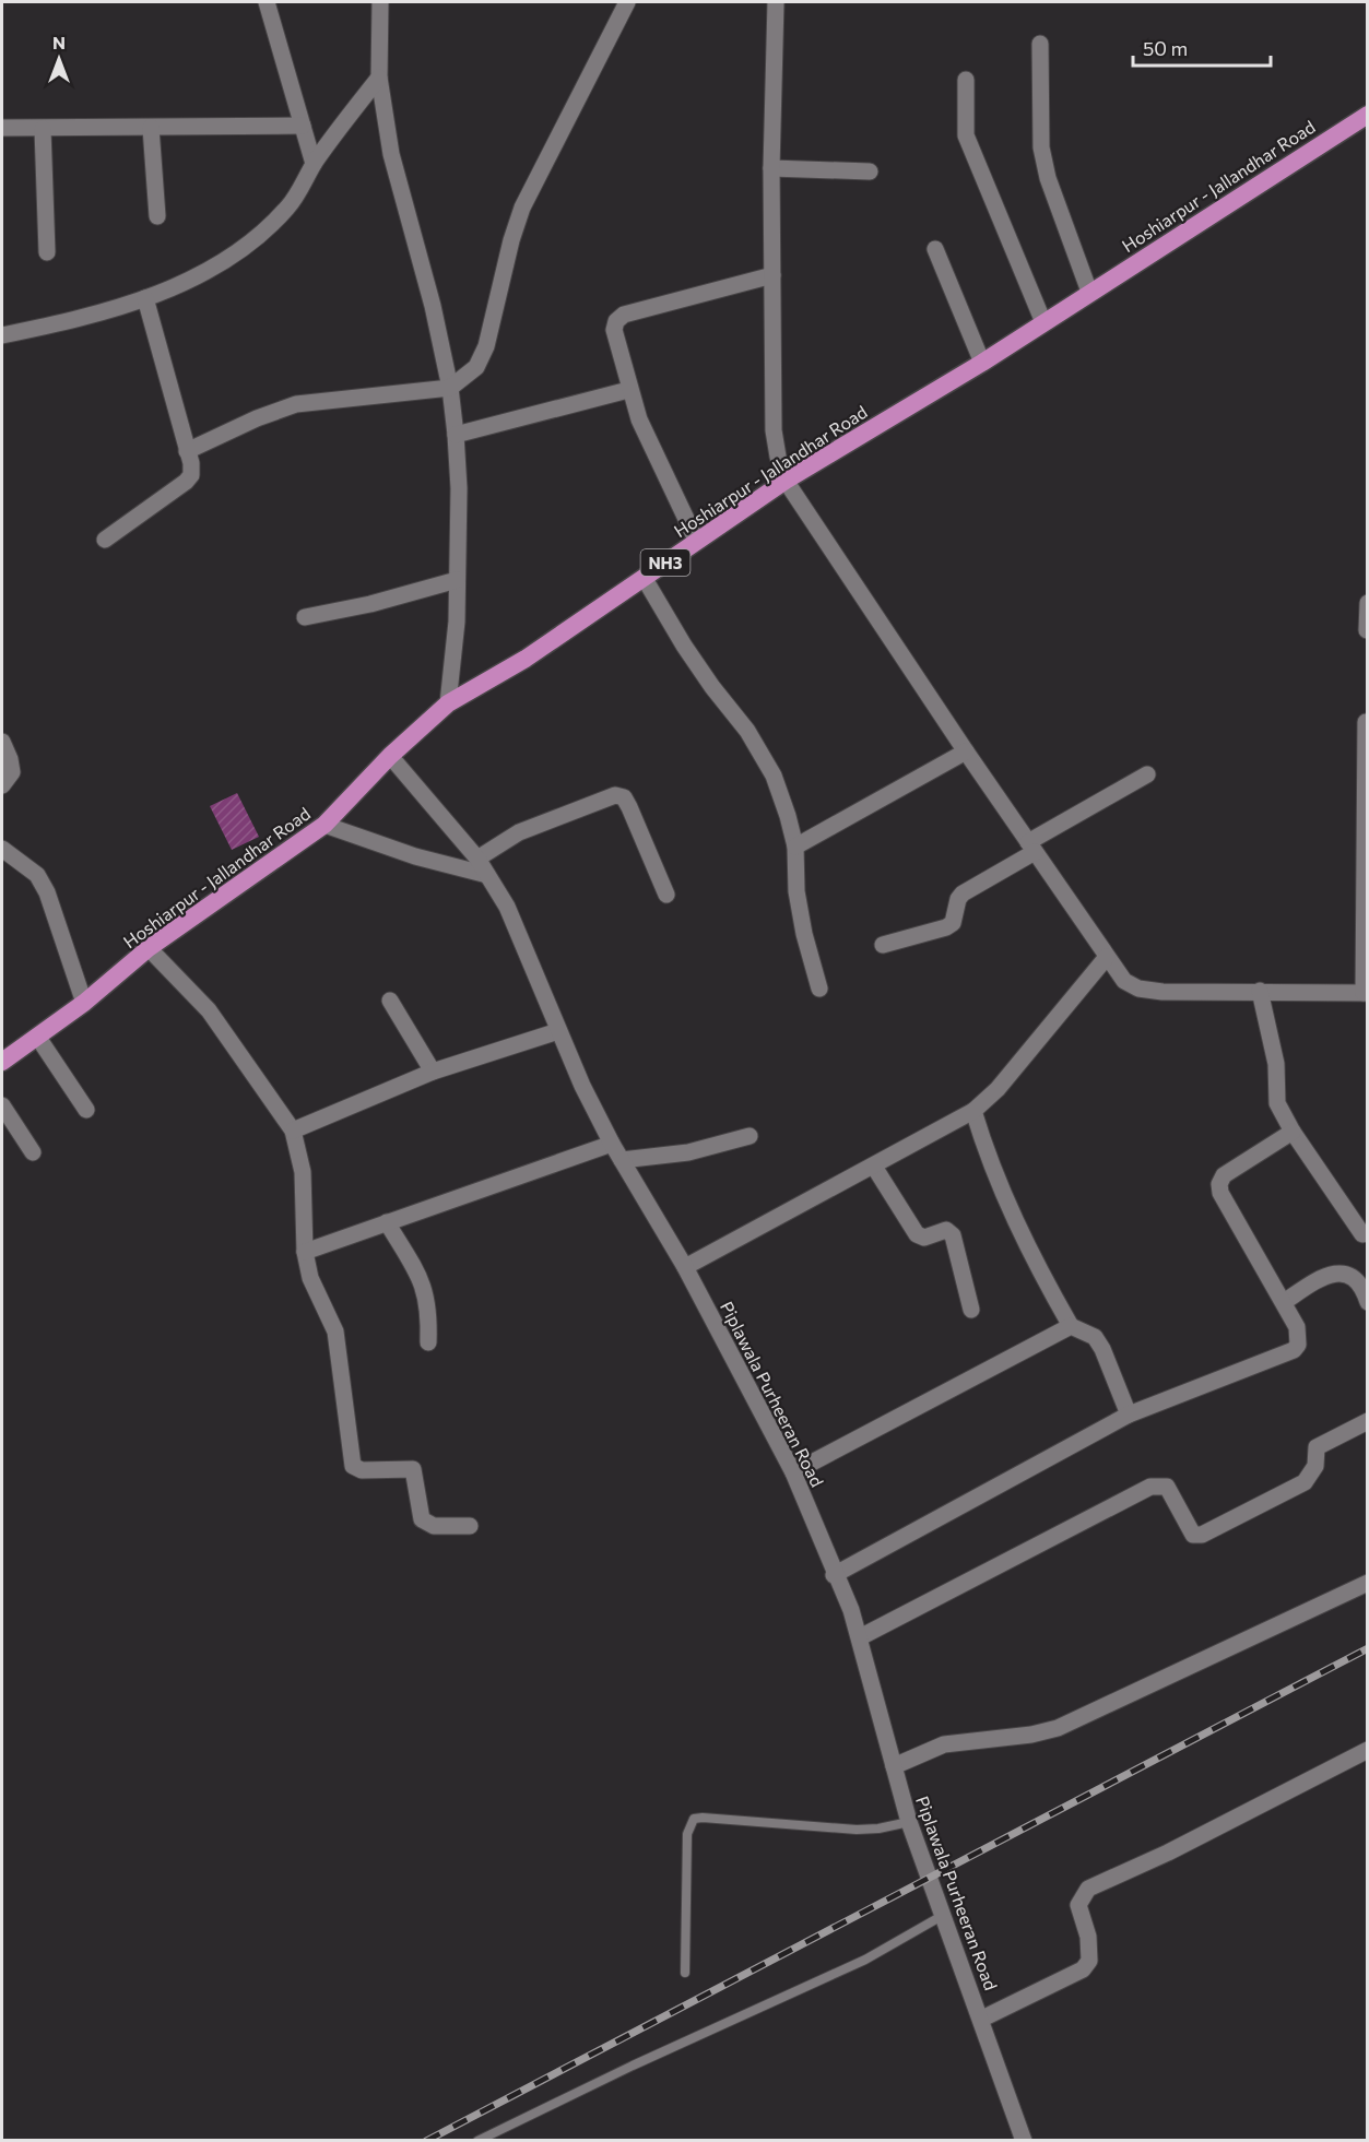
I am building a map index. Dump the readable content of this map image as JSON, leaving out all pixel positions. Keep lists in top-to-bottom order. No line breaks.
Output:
{"streets":{"highway":["Hoshiarpur - Jallandhar Road","NH3"],"street":["Piplawala Purheeran Road"]},"crossings":[["Hoshiarpur - Jallandhar Road","Piplawala Purheeran Road"]],"scale_bar":"50 m","north":"top"}
